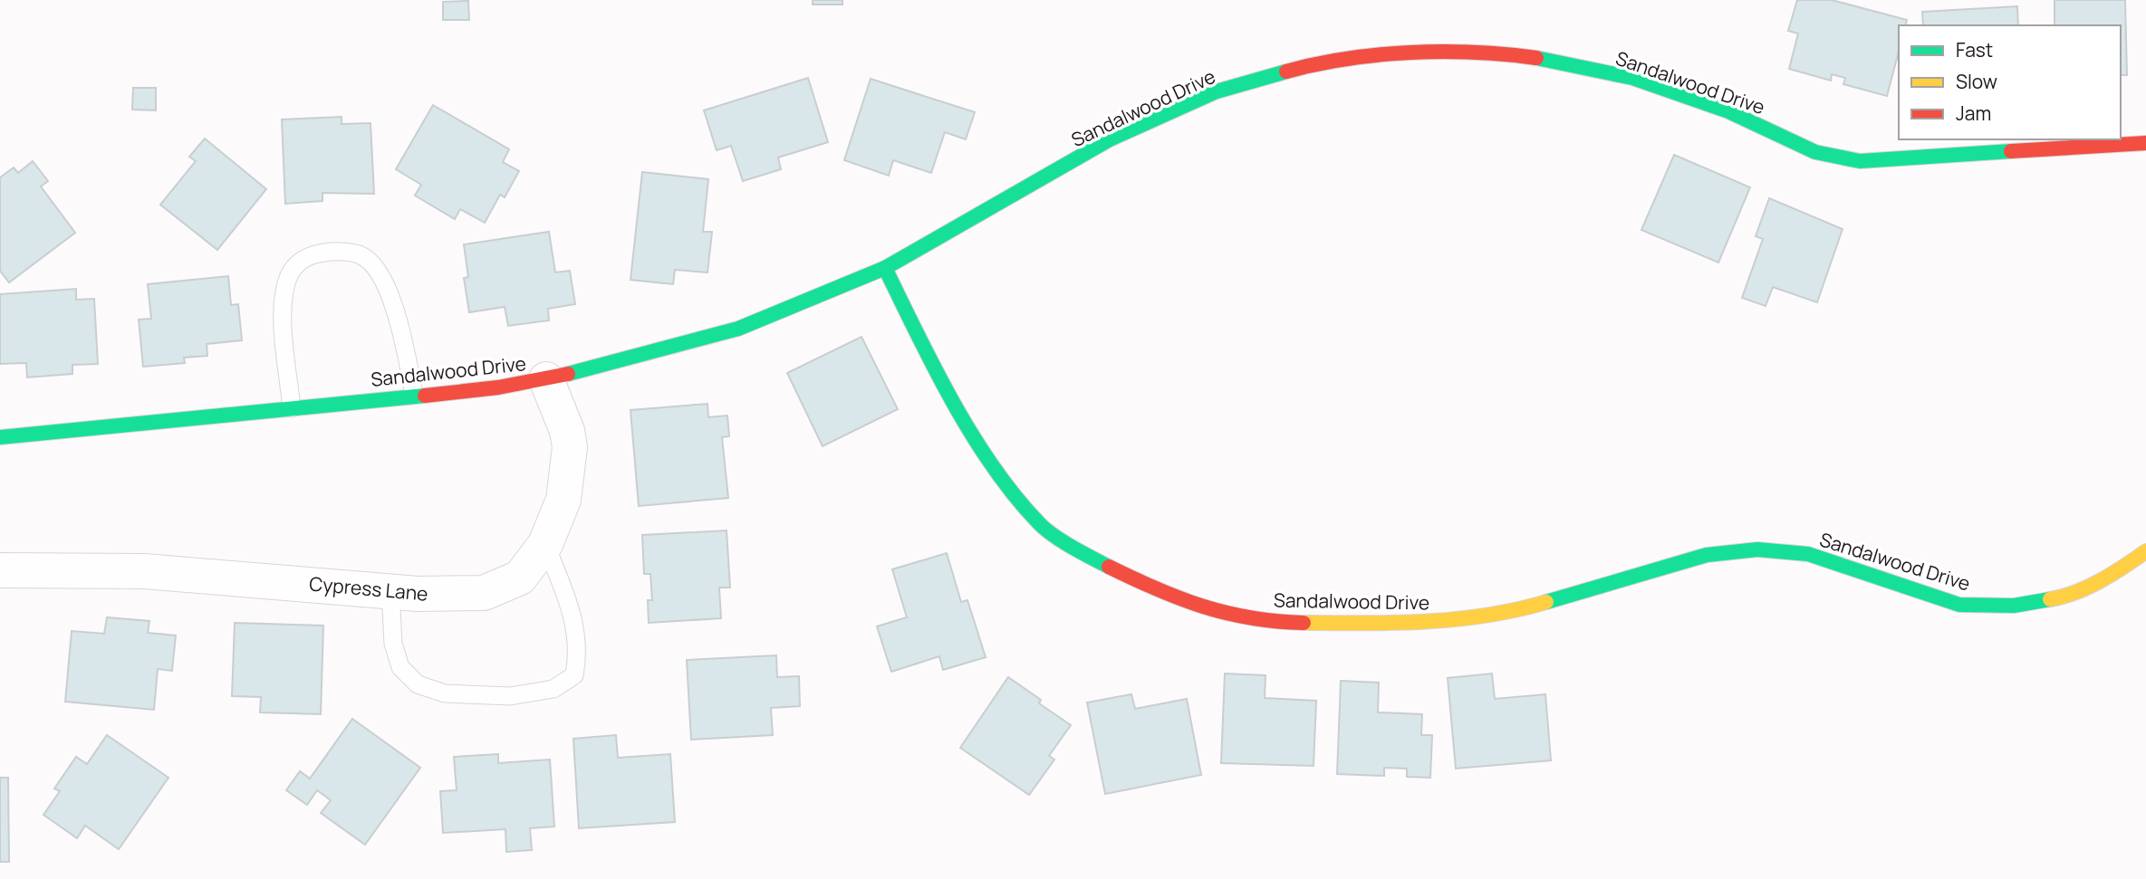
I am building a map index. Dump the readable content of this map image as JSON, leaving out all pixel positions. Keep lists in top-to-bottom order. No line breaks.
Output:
{"streets":{"street":["Sandalwood Drive","Cypress Lane"]},"crossings":[["Sandalwood Drive","Cypress Lane"]],"legend":["Fast","Slow","Jam"]}
